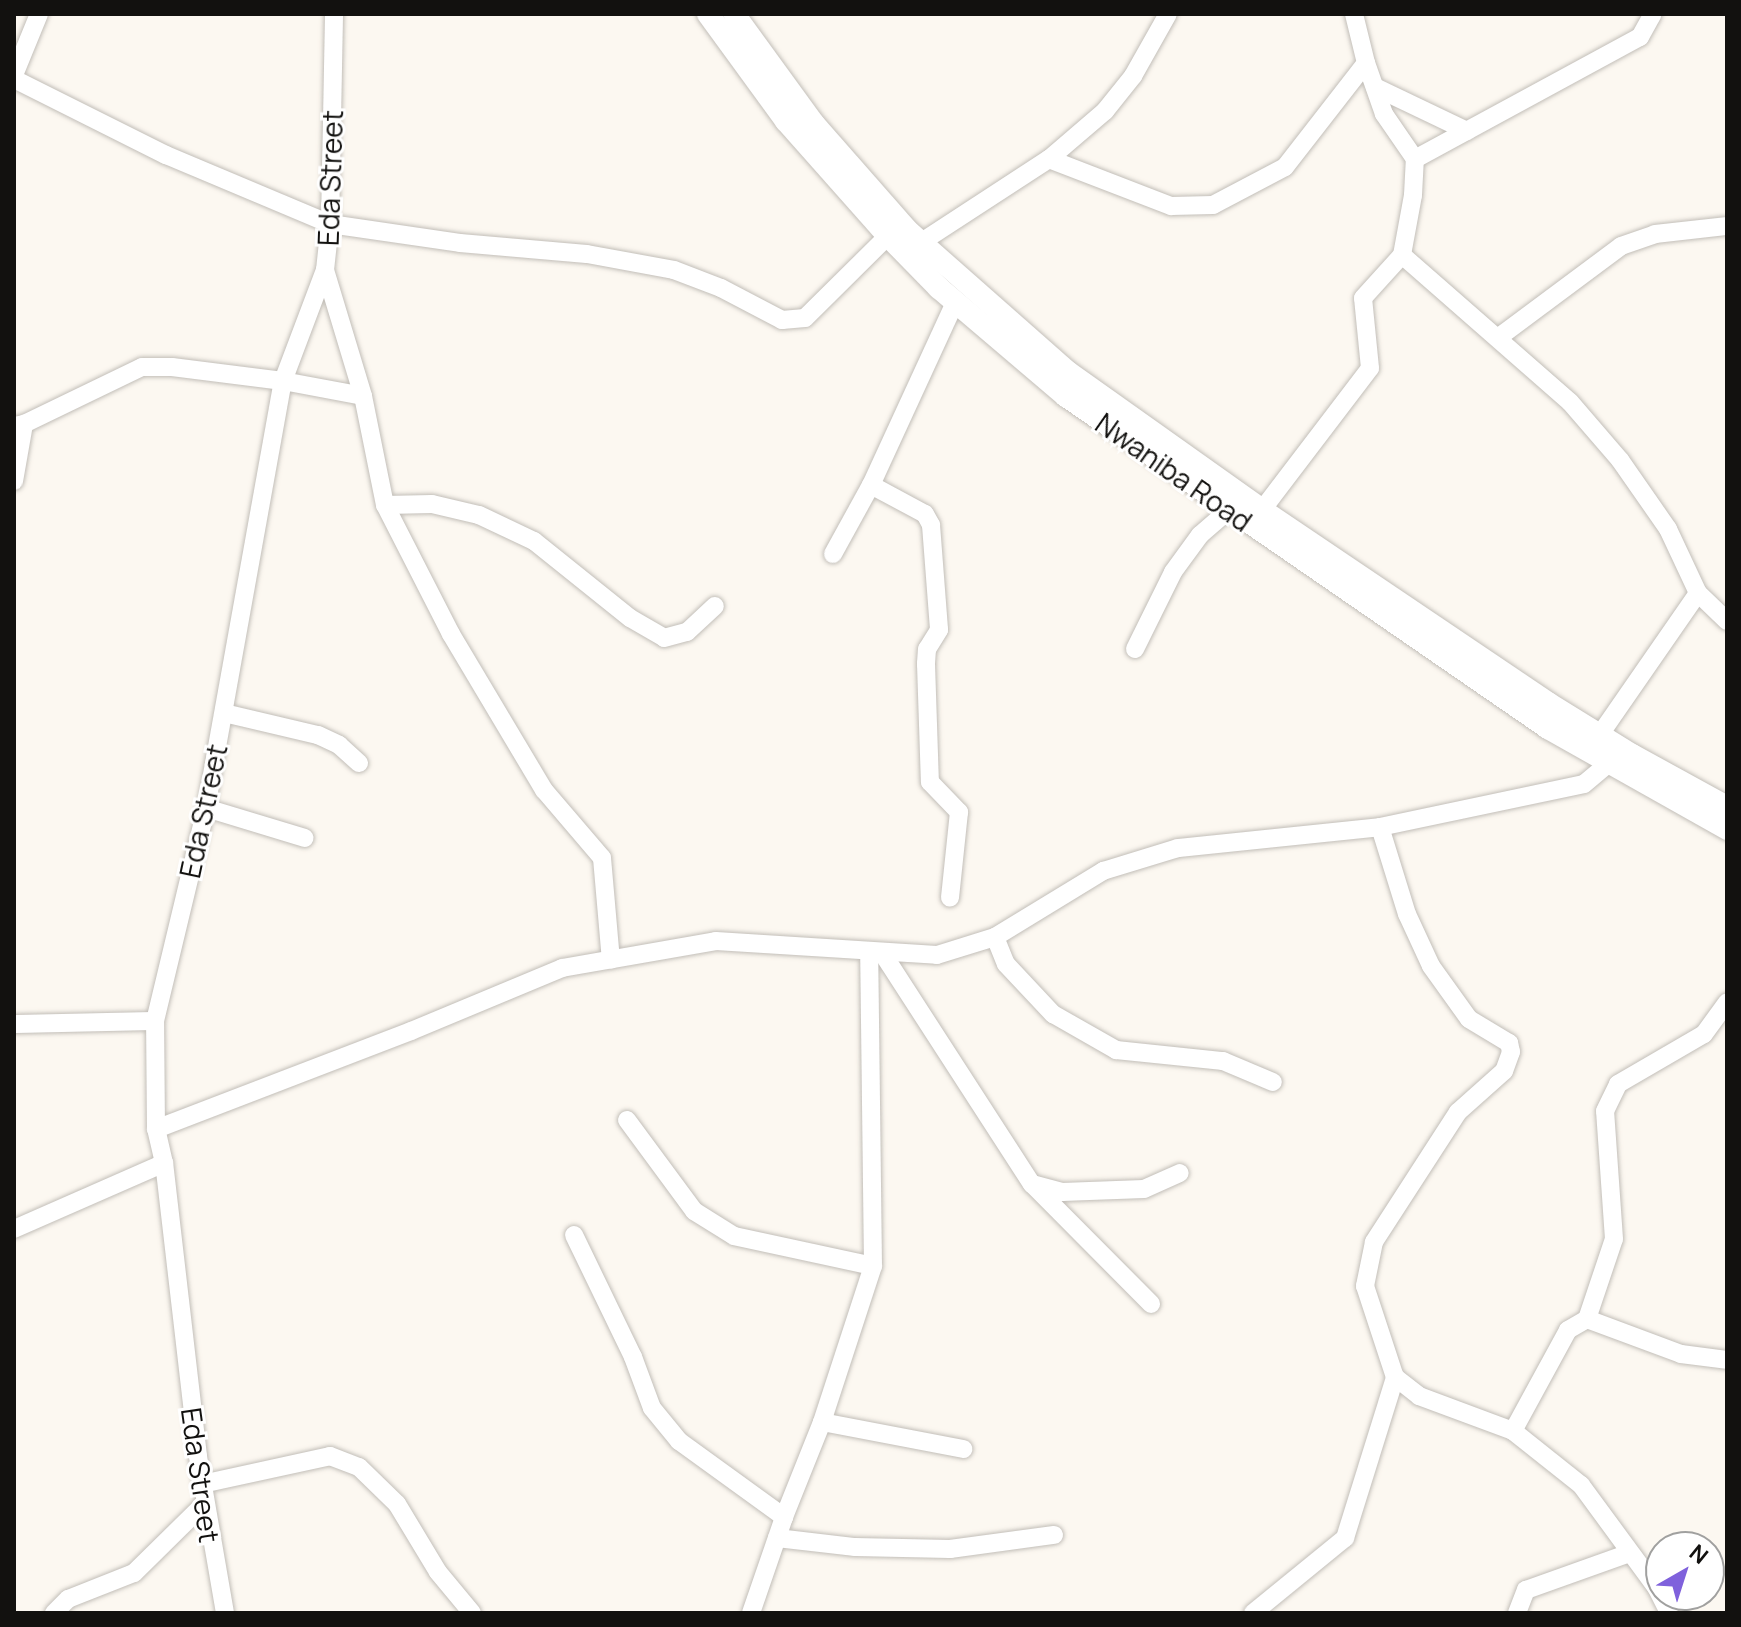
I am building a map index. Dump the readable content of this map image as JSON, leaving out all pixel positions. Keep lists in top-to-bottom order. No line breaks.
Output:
{"streets":{"main road":["Nwaniba Road"],"street":["Eda Street"]},"north":"top right"}
